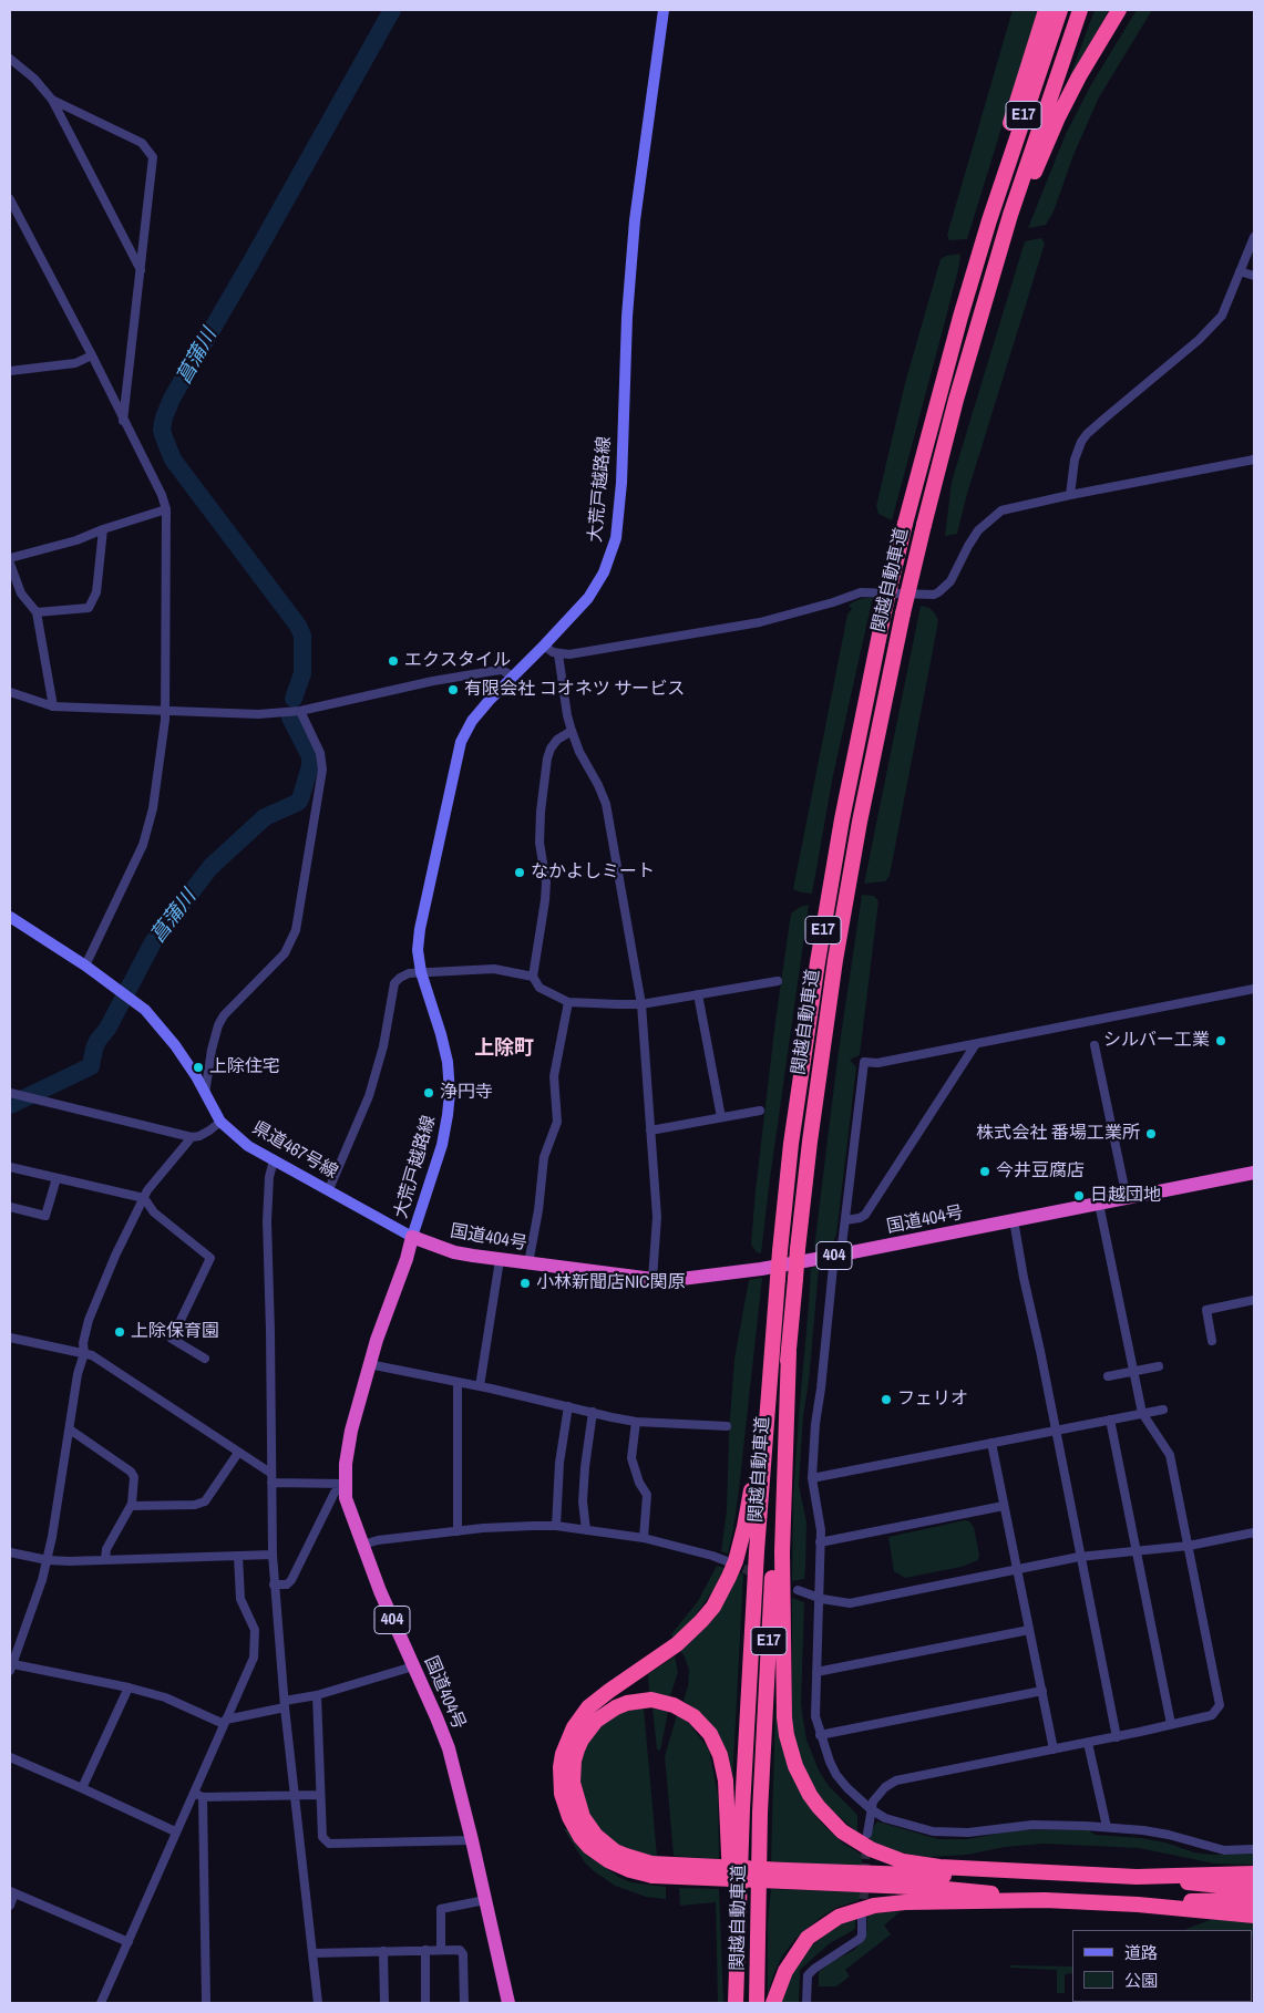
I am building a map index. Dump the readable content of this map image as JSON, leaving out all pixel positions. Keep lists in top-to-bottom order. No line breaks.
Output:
{"streets":{"highway":["E17","関越自動車道","国道404号","404"],"main road":["大荒戸越路線","県道467号線"]},"crossings":[["大荒戸越路線","県道467号線"],["大荒戸越路線","国道404号"],["県道467号線","国道404号"]],"districts":["上除町"],"water":["菖蒲川"],"places":["エクスタイル","有限会社 コオネツ サービス","なかよしミート","シルバー工業","上除住宅","浄円寺","株式会社 番場工業所","今井豆腐店","日越団地","小林新聞店NIC関原","上除保育園","フェリオ"],"legend":["道路","公園"]}
